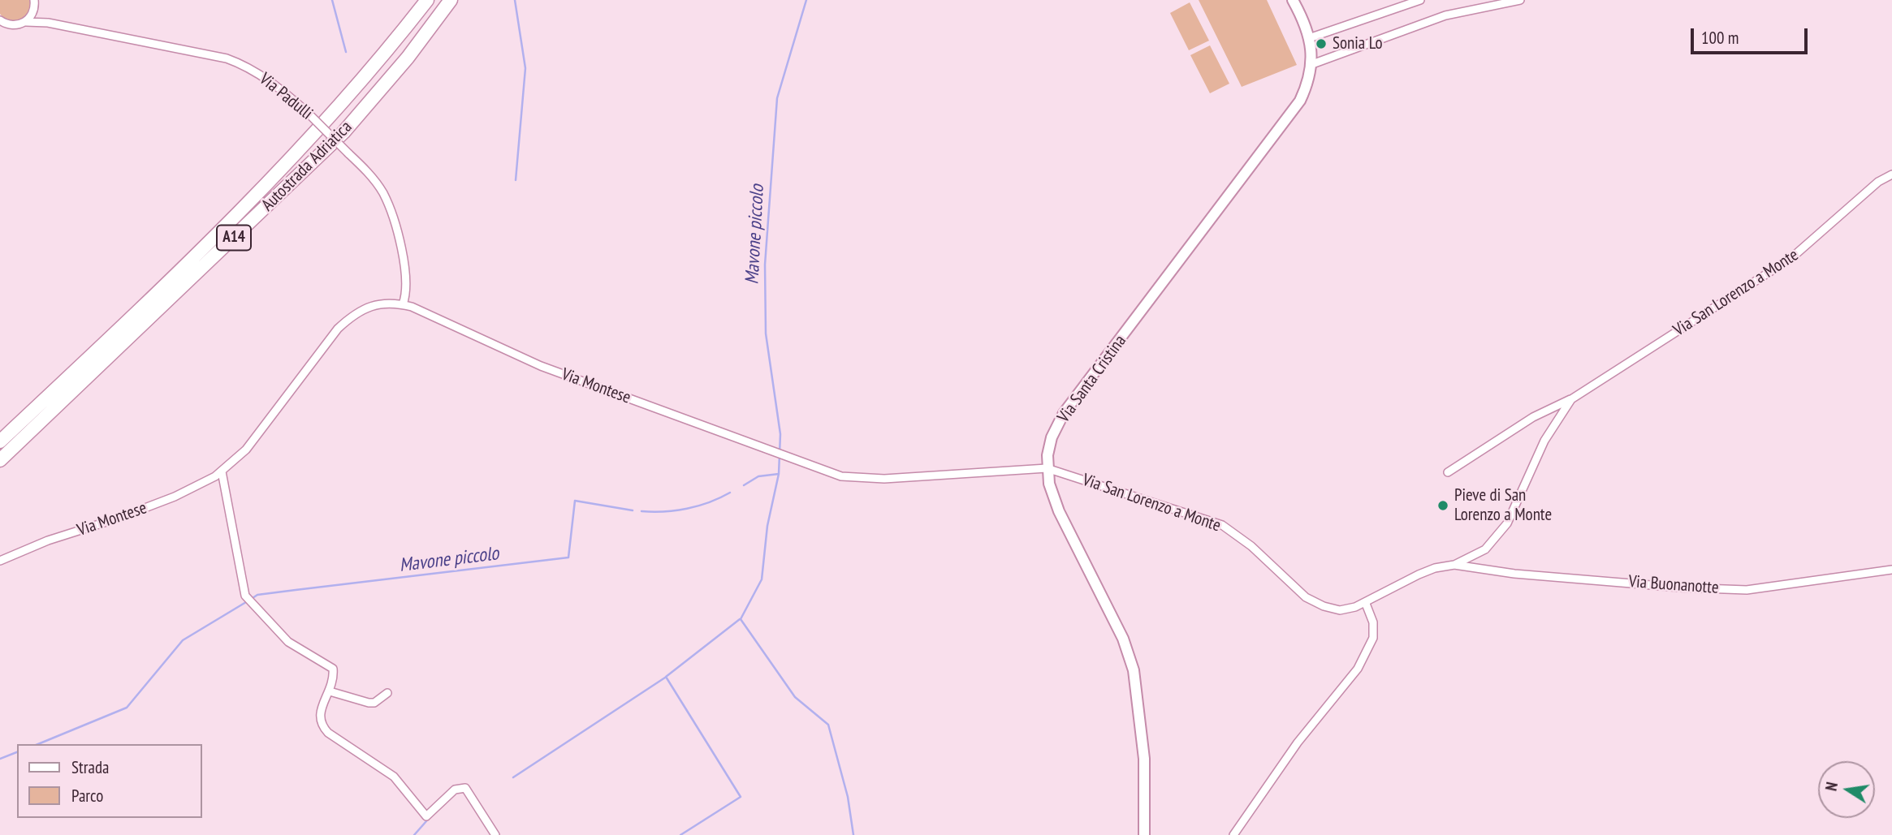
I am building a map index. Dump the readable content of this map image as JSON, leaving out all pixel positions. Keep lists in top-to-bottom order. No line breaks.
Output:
{"streets":{"highway":["Autostrada Adriatica","A14"],"street":["Via Padulli","Via San Lorenzo a Monte","Via Santa Cristina","Via Montese","Via Buonanotte"]},"crossings":[["Via Padulli","Via Montese"],["Via San Lorenzo a Monte","Via Santa Cristina"],["Via San Lorenzo a Monte","Via Montese"],["Via San Lorenzo a Monte","Via Buonanotte"],["Via Santa Cristina","Via Montese"]],"water":["Mavone piccolo"],"places":["Sonia Lo","Pieve di San Lorenzo a Monte"],"legend":["Strada","Parco"],"scale_bar":"100 m","north":"left"}
